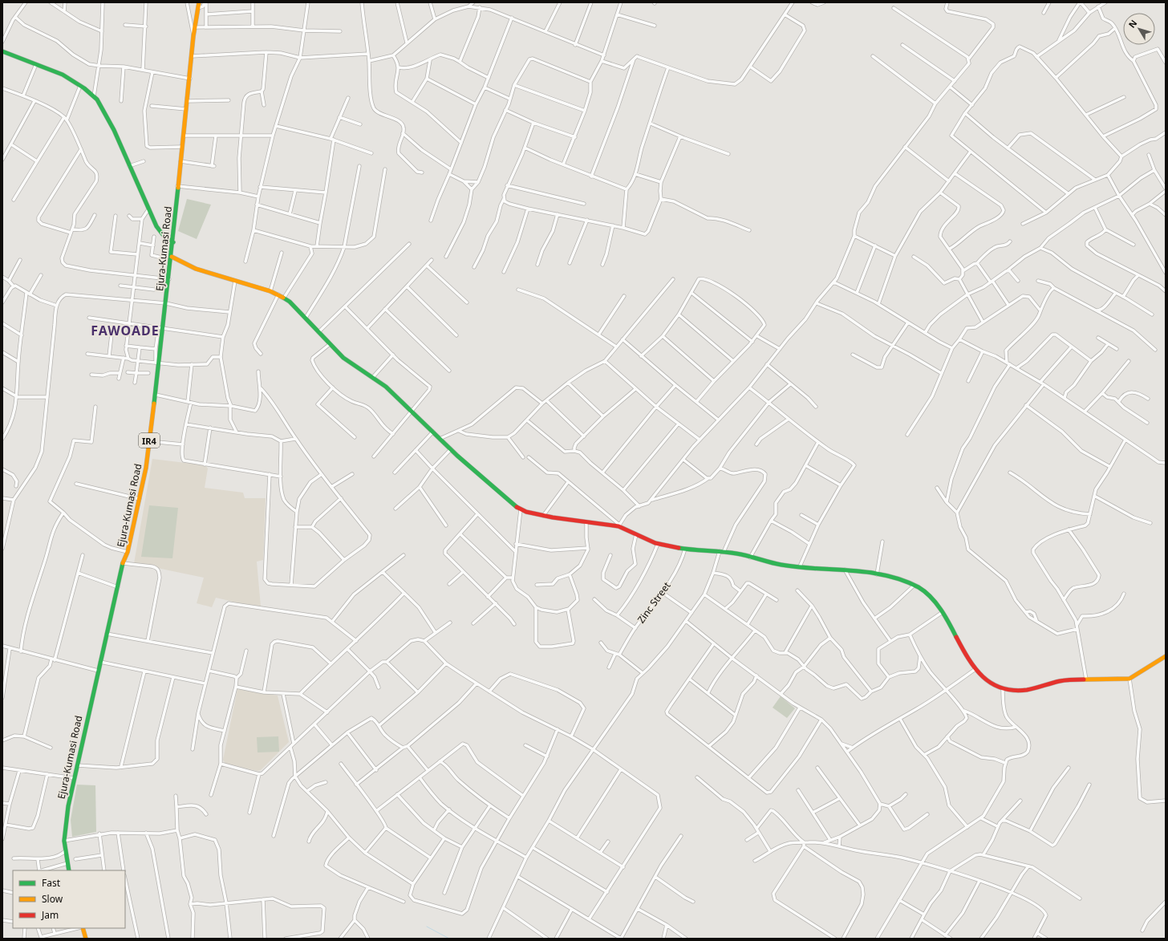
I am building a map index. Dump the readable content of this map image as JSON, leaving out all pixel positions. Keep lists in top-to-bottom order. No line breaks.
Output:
{"streets":{"street":["Ejura-Kumasi Road","IR4","Zinc Street"]},"districts":["FAWOADE"],"legend":["Fast","Slow","Jam"],"north":"top left"}
